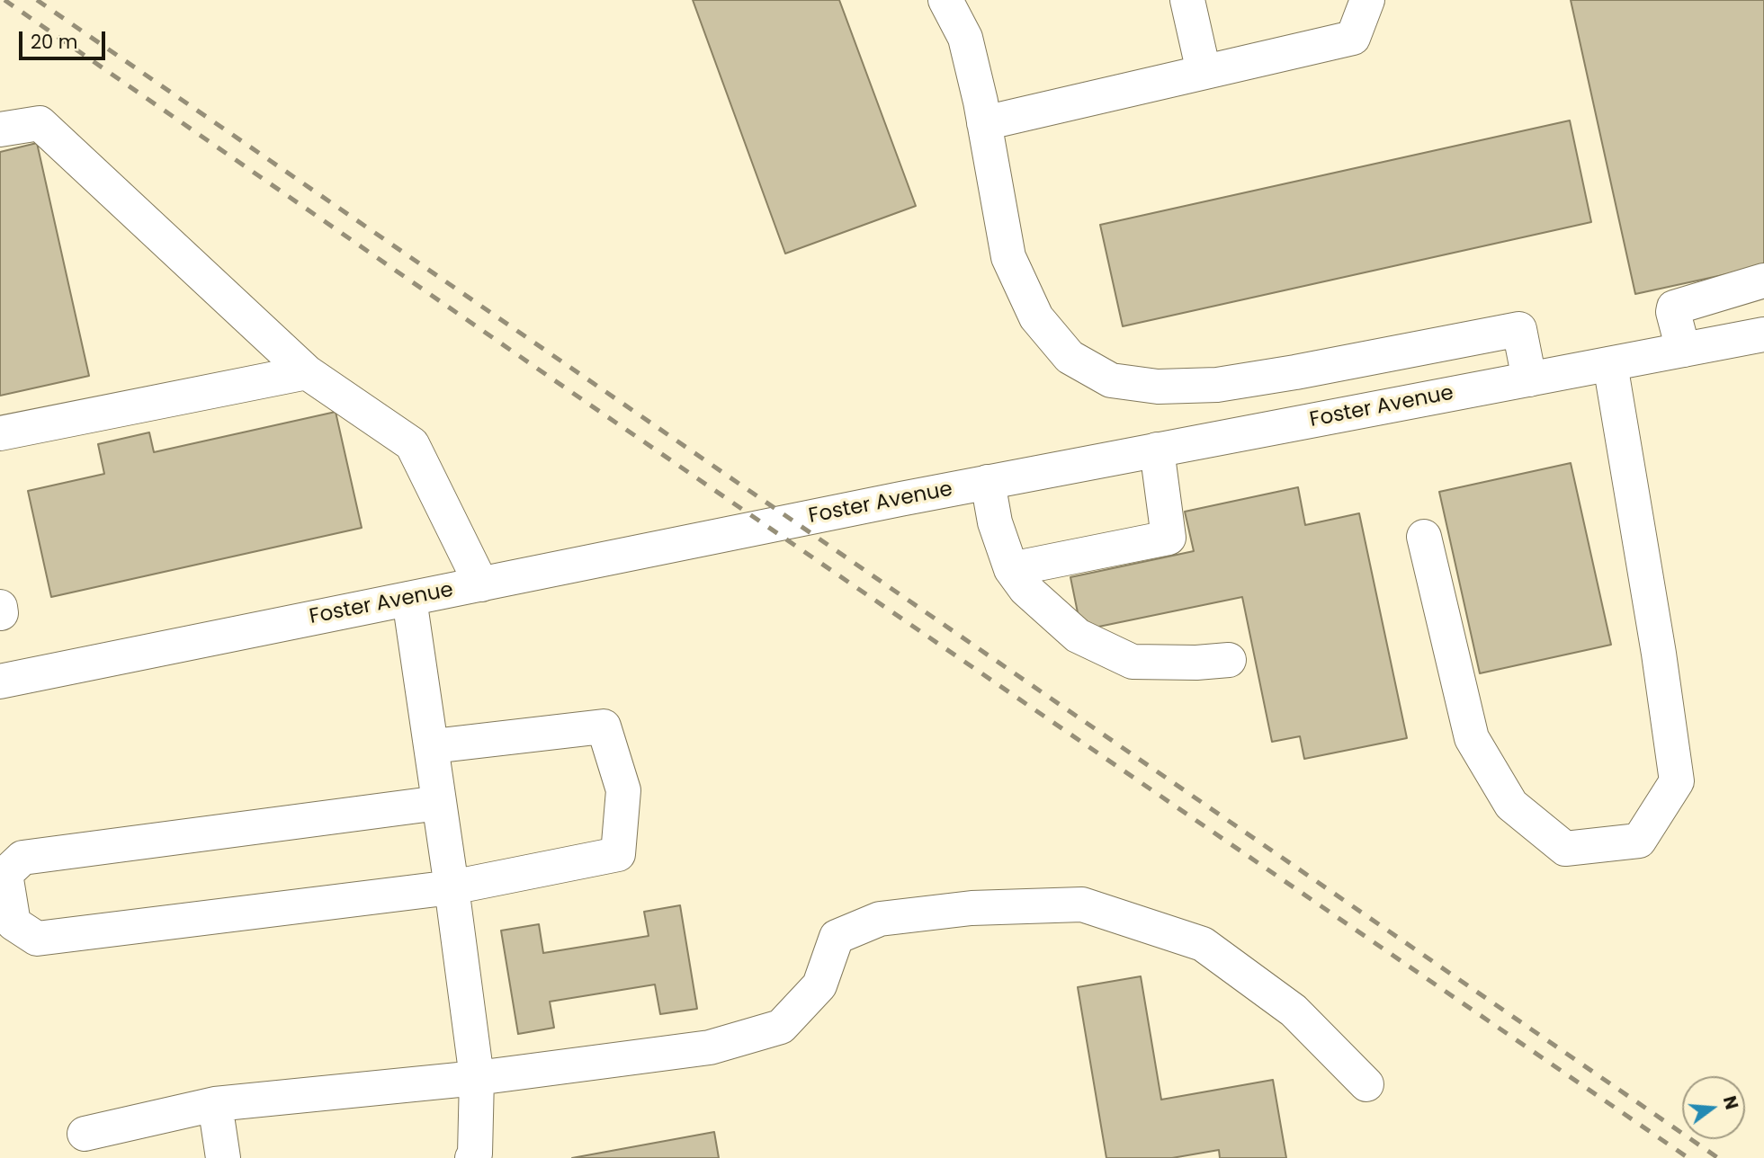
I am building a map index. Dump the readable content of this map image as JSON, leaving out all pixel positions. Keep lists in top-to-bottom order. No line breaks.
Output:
{"streets":{"main road":["Foster Avenue"]},"scale_bar":"20 m","north":"right"}
